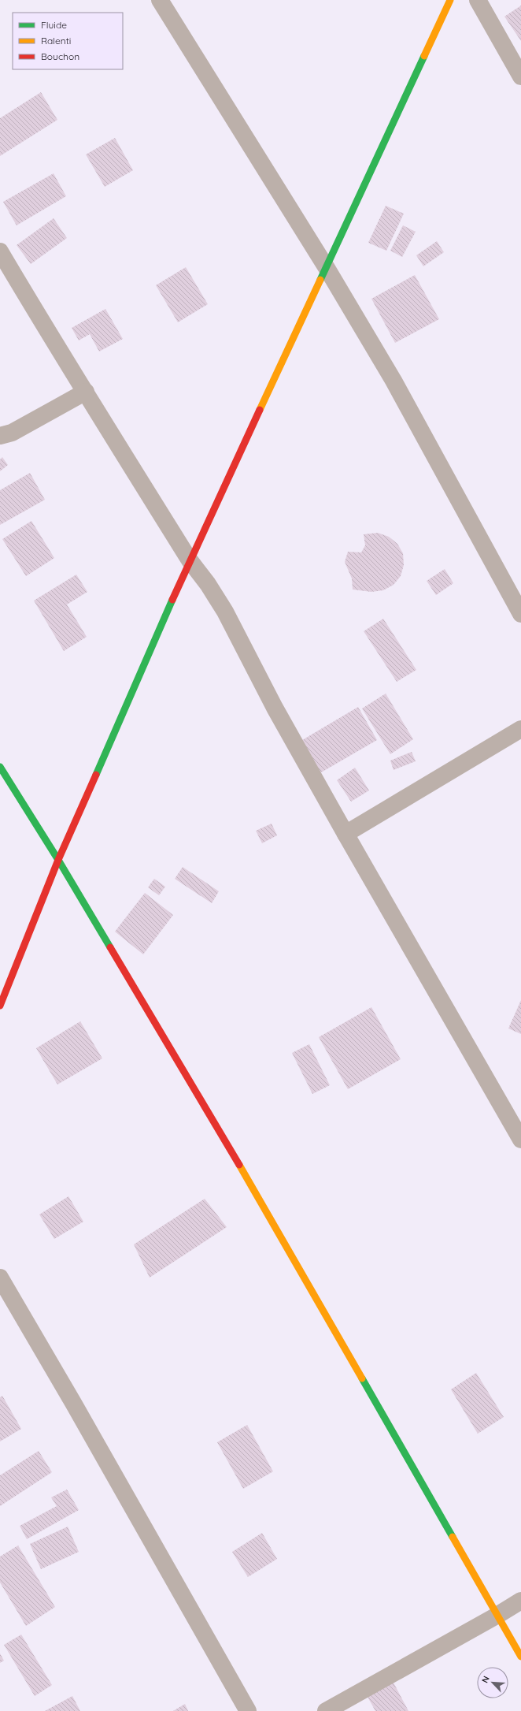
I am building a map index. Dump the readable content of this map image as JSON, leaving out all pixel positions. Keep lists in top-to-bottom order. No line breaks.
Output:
{"legend":["Fluide","Ralenti","Bouchon"],"north":"top left"}
